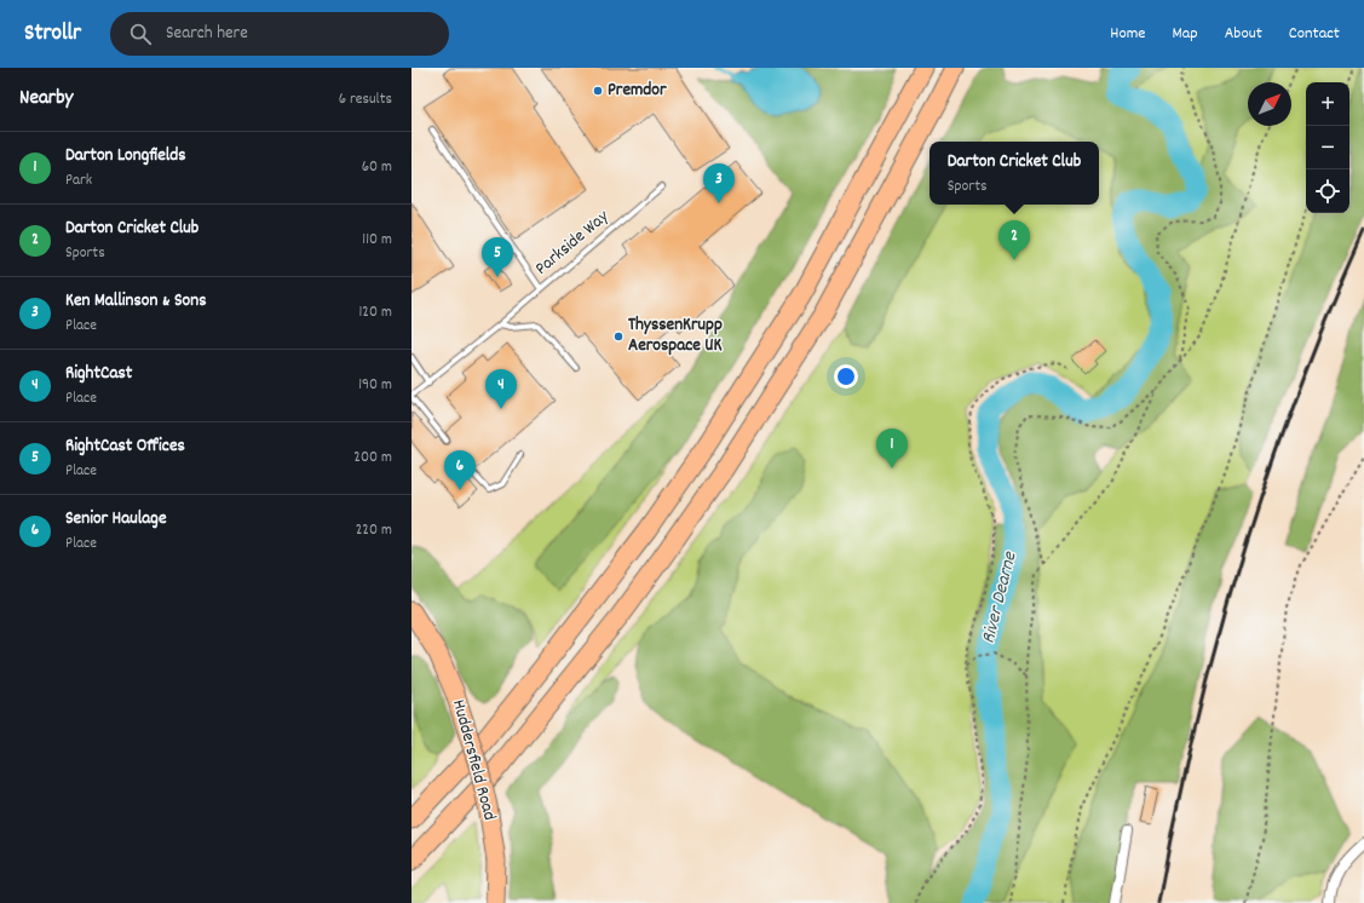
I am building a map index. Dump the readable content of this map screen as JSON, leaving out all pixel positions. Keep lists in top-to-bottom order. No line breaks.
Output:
{"streets":{"highway":["Huddersfield Road"],"lane":["Parkside Way"]},"water":["River Dearne"],"places":["Premdor","ThyssenKrupp Aerospace UK"],"north":"top right","page":{"header":"Strollr","search":"Search here","nav":["Home","Map","About","Contact"],"heading":["Nearby","6 results"],"map_buttons":["+","−"],"list":[{"mark":"1","name":"Darton Longfields","note":"Park","value":"60 m"},{"mark":"2","name":"Darton Cricket Club","note":"Sports","value":"110 m"},{"mark":"3","name":"Ken Mallinson & Sons","note":"Place","value":"120 m"},{"mark":"4","name":"RightCast","note":"Place","value":"190 m"},{"mark":"5","name":"RightCast Offices","note":"Place","value":"200 m"},{"mark":"6","name":"Senior Haulage","note":"Place","value":"220 m"}],"popup":["Darton Cricket Club","Sports"],"pins":["3","2","5","4","1","6"]}}
